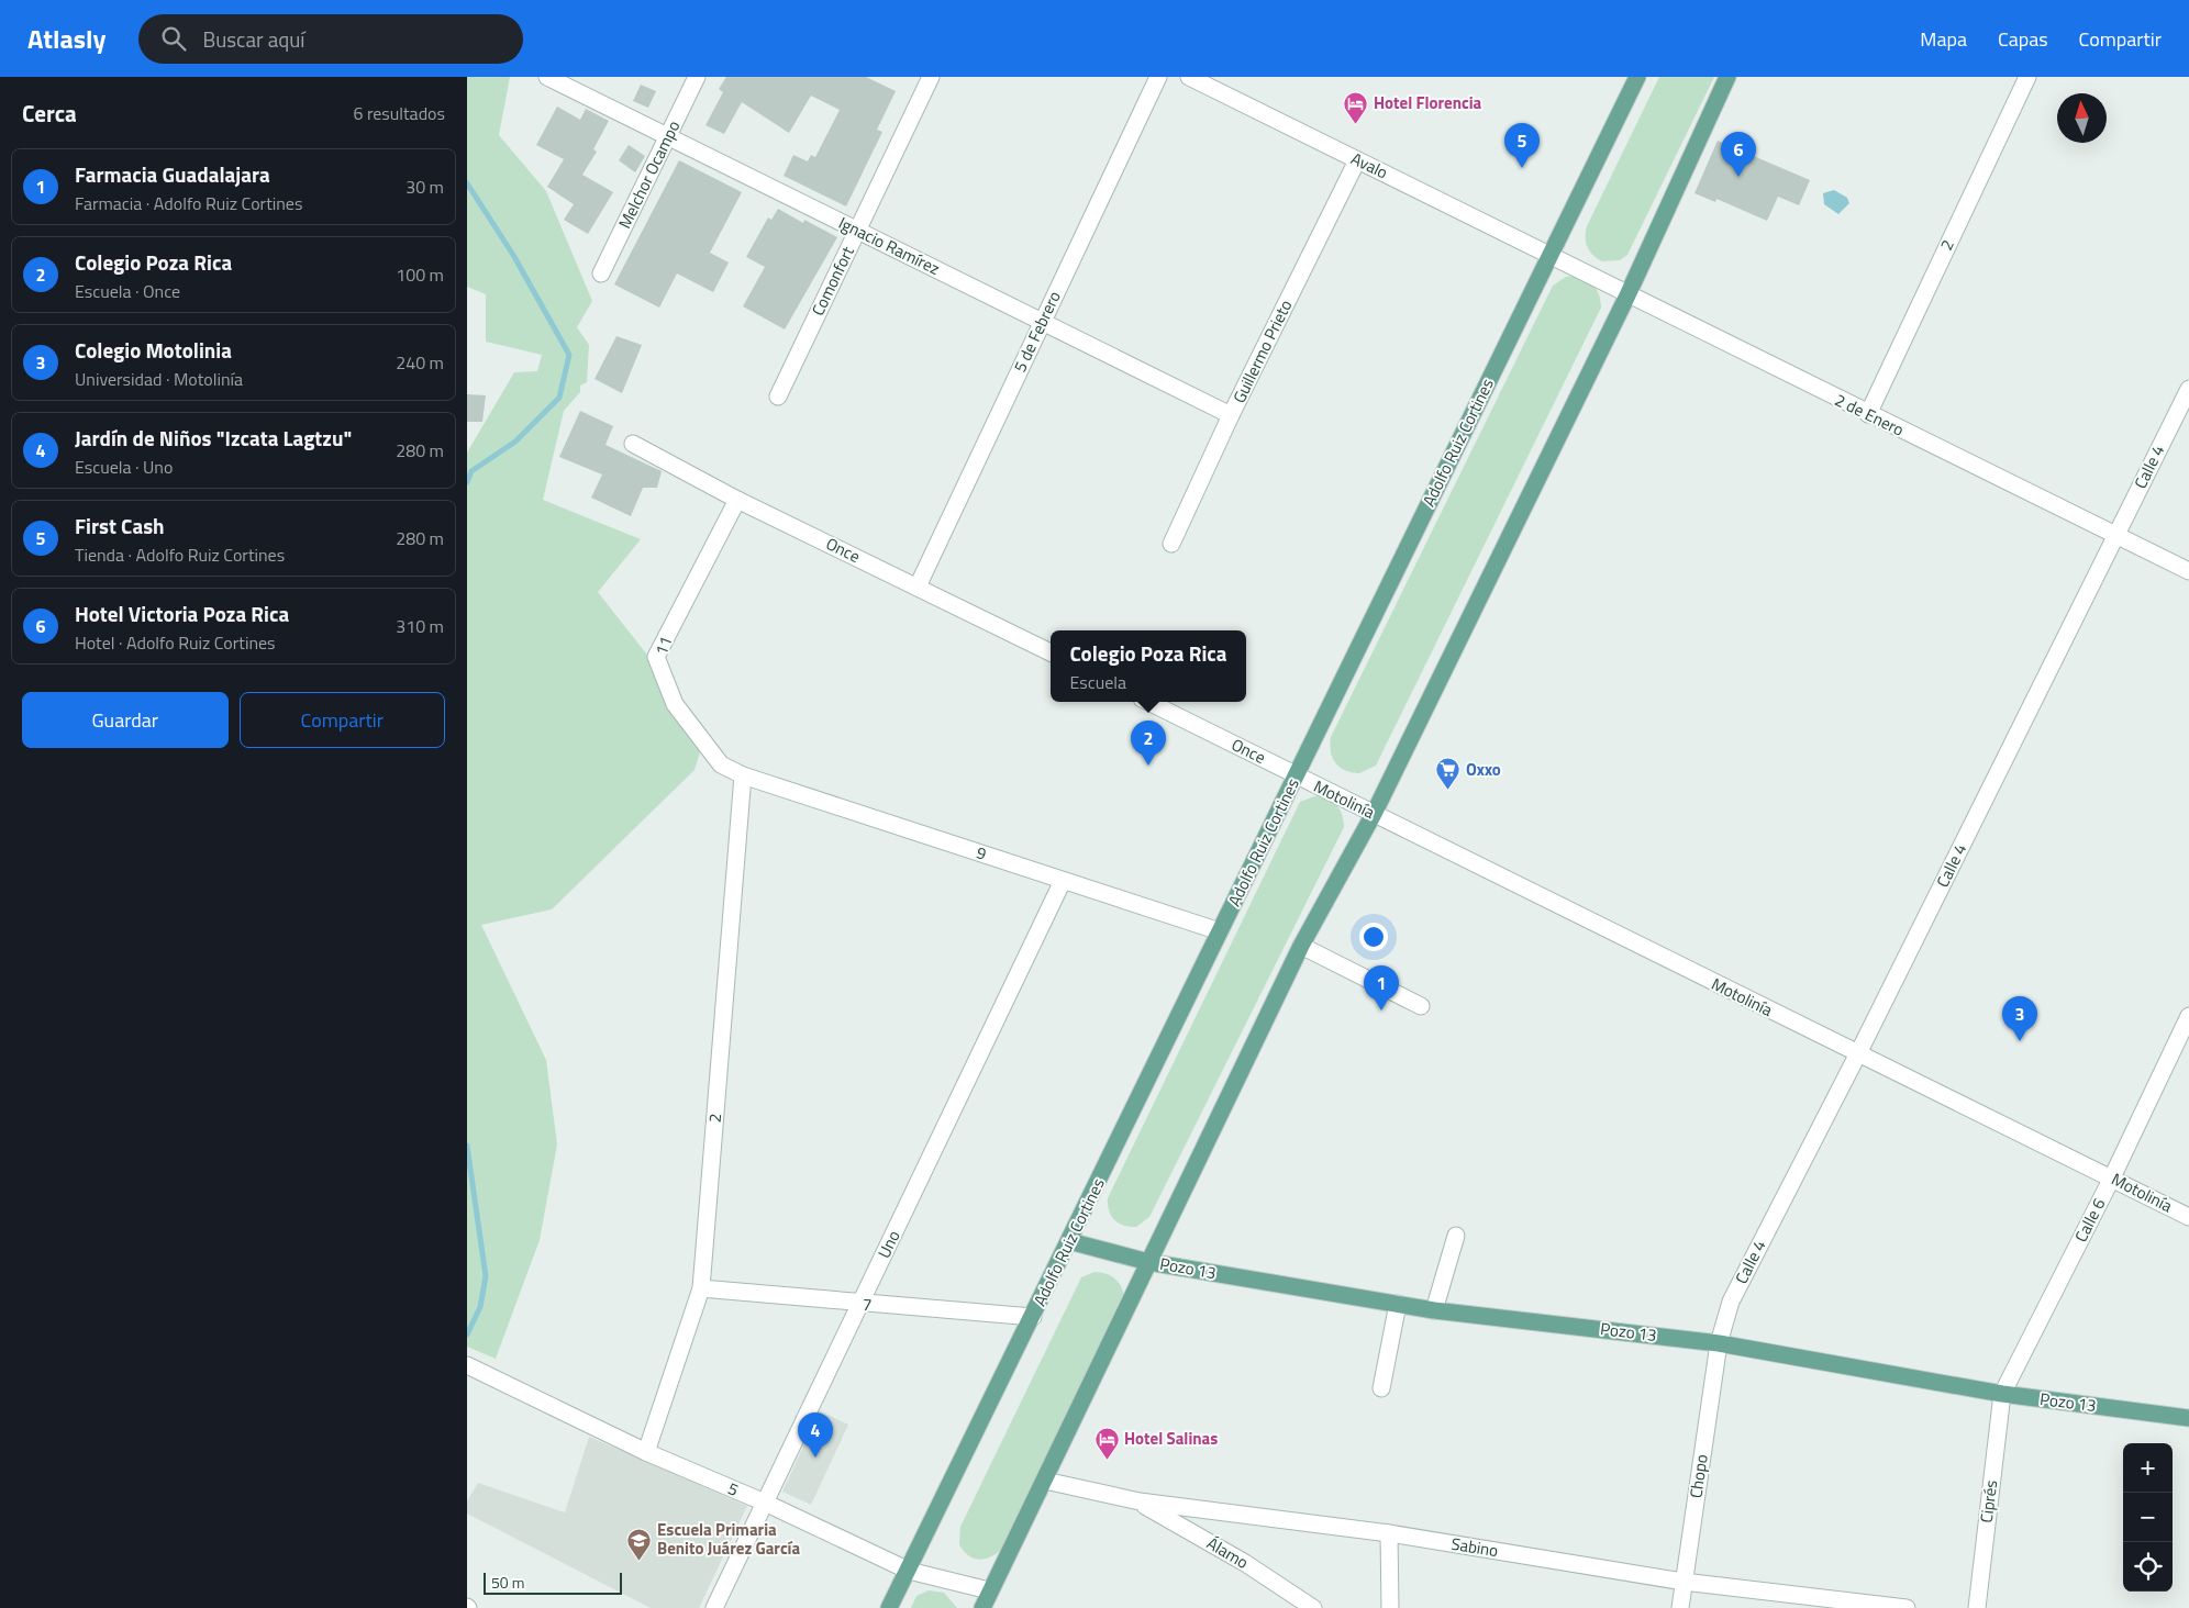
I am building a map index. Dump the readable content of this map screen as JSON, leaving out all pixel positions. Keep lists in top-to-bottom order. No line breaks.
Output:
{"streets":{"main road":["Adolfo Ruiz Cortines","Pozo 13"],"street":["Avalo","Melchor Ocampo","2","Ignacio Ramírez","Comonfort","5 de Febrero","Guillermo Prieto","2 de Enero","Calle 4","Once","11","Motolinía","9","Calle 6","Uno","7","Chopo","5","Ciprés","Sabino","Álamo"]},"crossings":[["Avalo","Guillermo Prieto"],["Avalo","2 de Enero"],["Avalo","Adolfo Ruiz Cortines"],["Melchor Ocampo","Ignacio Ramírez"],["2","2 de Enero"],["2","11"],["2","9"],["2","7"],["2","5"],["Ignacio Ramírez","Comonfort"],["Ignacio Ramírez","5 de Febrero"],["Ignacio Ramírez","Guillermo Prieto"],["5 de Febrero","Once"],["2 de Enero","Adolfo Ruiz Cortines"],["2 de Enero","Calle 4"],["Adolfo Ruiz Cortines","Once"],["Adolfo Ruiz Cortines","Motolinía"],["Adolfo Ruiz Cortines","9"],["Adolfo Ruiz Cortines","Pozo 13"],["Adolfo Ruiz Cortines","7"],["Adolfo Ruiz Cortines","5"],["Calle 4","Motolinía"],["Calle 4","Pozo 13"],["Calle 4","Chopo"],["Once","11"],["Once","Motolinía"],["11","9"],["Motolinía","Calle 6"],["9","Uno"],["Calle 6","Pozo 13"],["Calle 6","Ciprés"],["Uno","7"],["Uno","5"],["Pozo 13","Chopo"],["Pozo 13","Ciprés"],["Chopo","Sabino"],["Sabino","Álamo"]],"places":{"hotel":["Hotel Florencia","Hotel Salinas"],"supermarket":["Oxxo"],"school or university":["Escuela Primaria Benito Juárez García"]},"scale_bar":"50 m","north":"top","page":{"header":"Atlasly","search":"Buscar aquí","nav":["Mapa","Capas","Compartir"],"heading":["Cerca","6 resultados"],"pins":["5","6","2","1","3","4"],"list":[{"mark":"1","name":"Farmacia Guadalajara","note":"Farmacia · Adolfo Ruiz Cortines","value":"30 m"},{"mark":"2","name":"Colegio Poza Rica","note":"Escuela · Once","value":"100 m"},{"mark":"3","name":"Colegio Motolinia","note":"Universidad · Motolinía","value":"240 m"},{"mark":"4","name":"Jardín de Niños \"Izcata Lagtzu\"","note":"Escuela · Uno","value":"280 m"},{"mark":"5","name":"First Cash","note":"Tienda · Adolfo Ruiz Cortines","value":"280 m"},{"mark":"6","name":"Hotel Victoria Poza Rica","note":"Hotel · Adolfo Ruiz Cortines","value":"310 m"}],"popup":["Colegio Poza Rica","Escuela"],"buttons":["Guardar","Compartir"],"map_buttons":["+","−"],"scale":"50 m"}}
